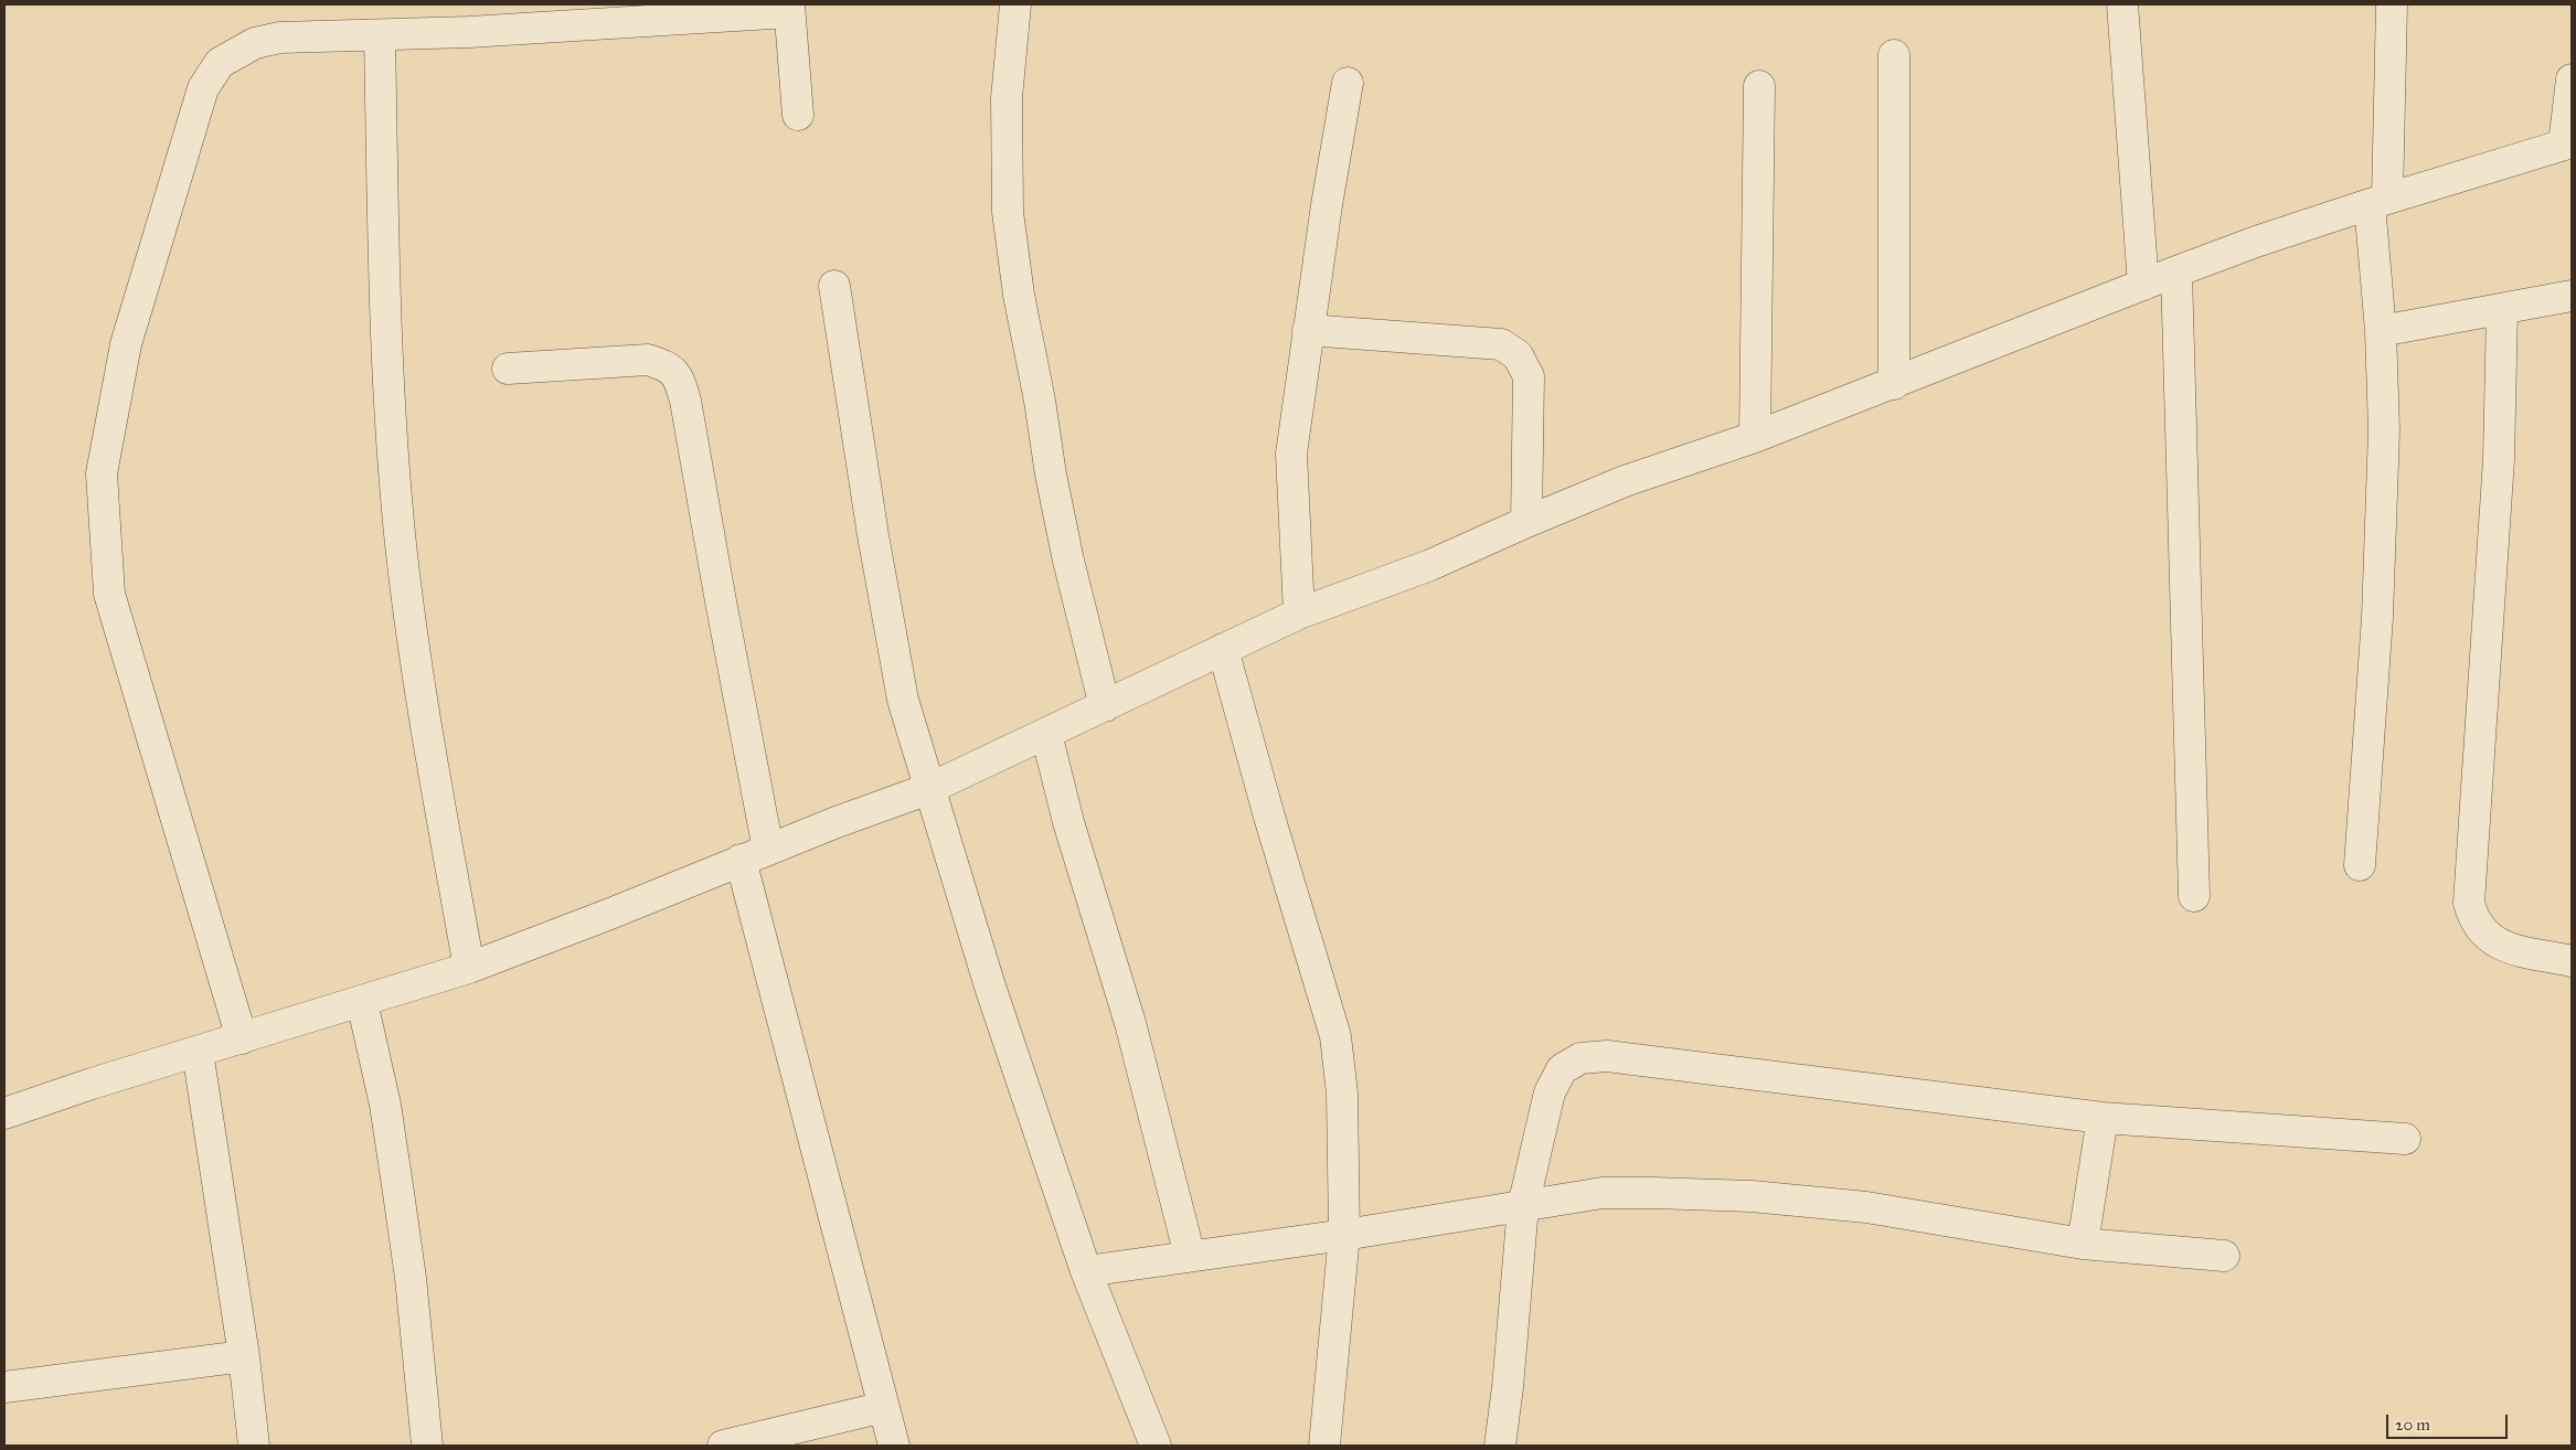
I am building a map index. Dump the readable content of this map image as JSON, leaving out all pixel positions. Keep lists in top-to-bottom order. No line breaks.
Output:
{"scale_bar":"20 m"}
